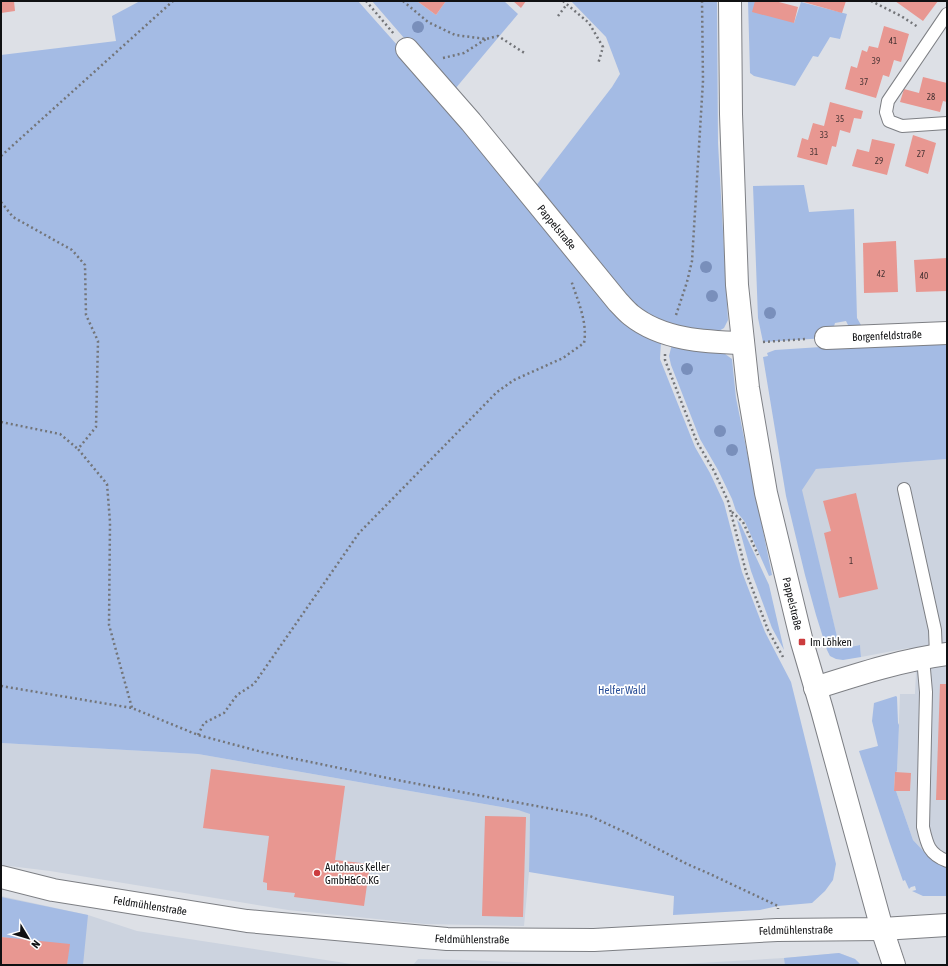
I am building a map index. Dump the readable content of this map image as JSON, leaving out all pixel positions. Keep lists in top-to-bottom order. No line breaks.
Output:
{"streets":{"street":["Pappelstraße","Borgenfeldstraße","Feldmühlenstraße"]},"crossings":[["Pappelstraße","Feldmühlenstraße"]],"parks":["Helfer Wald"],"places":{"transit":["Im Löhken"],"other":["Autohaus Keller GmbH&Co.KG"]},"house_numbers":["41","39","37","28","35","33","31","27","29","42","40","1"],"north":"bottom right"}
